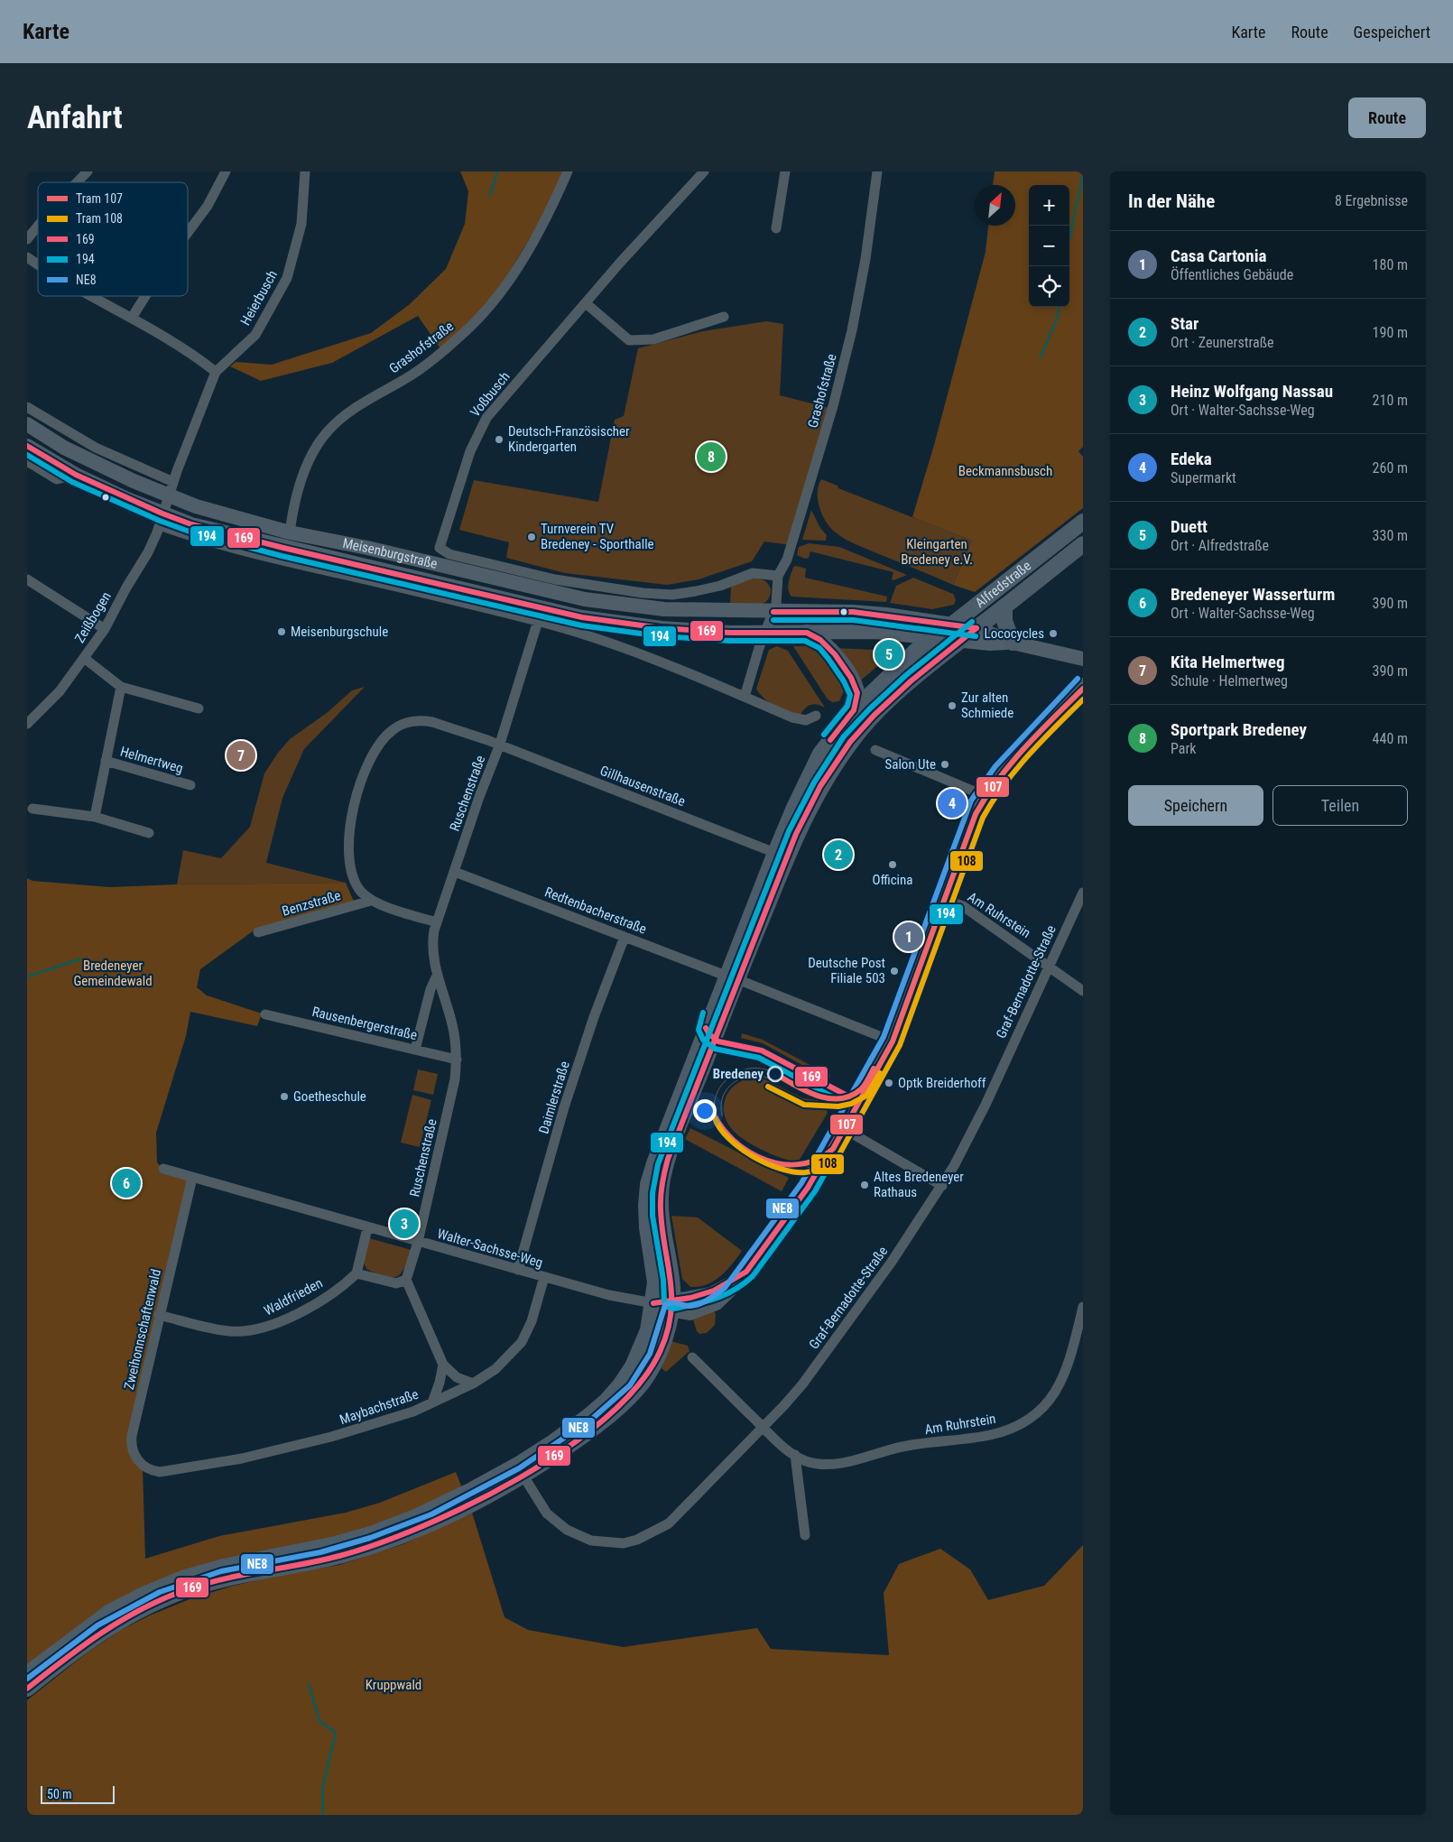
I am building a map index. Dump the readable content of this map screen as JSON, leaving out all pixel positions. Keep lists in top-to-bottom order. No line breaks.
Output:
{"streets":{"main road":["Meisenburgstraße","Alfredstraße"],"street":["Heierbusch","Grashofstraße","Voßbusch","Zeißbogen","Helmertweg","Gillhausenstraße","Ruschenstraße","Benzstraße","Redtenbacherstraße","Am Ruhrstein","Graf-Bernadotte-Straße","Rausenbergerstraße","Daimlerstraße","Walter-Sachsse-Weg","Waldfrieden","Zweihonnschaftenwald","Maybachstraße"]},"crossings":[["Heierbusch","Meisenburgstraße"],["Heierbusch","Zeißbogen"],["Grashofstraße","Meisenburgstraße"],["Voßbusch","Meisenburgstraße"],["Meisenburgstraße","Alfredstraße"],["Meisenburgstraße","Zeißbogen"],["Meisenburgstraße","Ruschenstraße"],["Alfredstraße","Gillhausenstraße"],["Alfredstraße","Redtenbacherstraße"],["Gillhausenstraße","Ruschenstraße"],["Gillhausenstraße","Benzstraße"],["Ruschenstraße","Redtenbacherstraße"],["Ruschenstraße","Rausenbergerstraße"],["Ruschenstraße","Walter-Sachsse-Weg"],["Redtenbacherstraße","Daimlerstraße"],["Am Ruhrstein","Graf-Bernadotte-Straße"],["Daimlerstraße","Walter-Sachsse-Weg"],["Walter-Sachsse-Weg","Zweihonnschaftenwald"],["Walter-Sachsse-Weg","Maybachstraße"],["Waldfrieden","Zweihonnschaftenwald"],["Zweihonnschaftenwald","Maybachstraße"]],"parks":["Beckmannsbusch","Kleingarten Bredeney e.V.","Bredeneyer Gemeindewald","Kruppwald"],"places":["Deutsch-Französischer Kindergarten","Turnverein TV Bredeney - Sporthalle","Meisenburgschule","Lococycles","Zur alten Schmiede","Salon Ute","Officina","Deutsche Post Filiale 503","Bredeney","Optk Breiderhoff","Goetheschule","Altes Bredeneyer Rathaus"],"lines":["transit line 169","transit line 194","transit line NE8","tram line 107","tram line 108"],"legend":["Tram 107","Tram 108","169","194","NE8"],"scale_bar":"50 m","north":"top right","page":{"header":"Karte","nav":["Karte","Route","Gespeichert"],"buttons":["Route",["Speichern","Teilen"]],"title":"Anfahrt","heading":["In der Nähe","8 Ergebnisse"],"map_buttons":["+","−"],"list":[{"mark":"1","name":"Casa Cartonia","note":"Öffentliches Gebäude","value":"180 m"},{"mark":"2","name":"Star","note":"Ort · Zeunerstraße","value":"190 m"},{"mark":"3","name":"Heinz Wolfgang Nassau","note":"Ort · Walter-Sachsse-Weg","value":"210 m"},{"mark":"4","name":"Edeka","note":"Supermarkt","value":"260 m"},{"mark":"5","name":"Duett","note":"Ort · Alfredstraße","value":"330 m"},{"mark":"6","name":"Bredeneyer Wasserturm","note":"Ort · Walter-Sachsse-Weg","value":"390 m"},{"mark":"7","name":"Kita Helmertweg","note":"Schule · Helmertweg","value":"390 m"},{"mark":"8","name":"Sportpark Bredeney","note":"Park","value":"440 m"}],"pins":["8","5","7","4","2","1","6","3"],"scale":"50 m"}}
